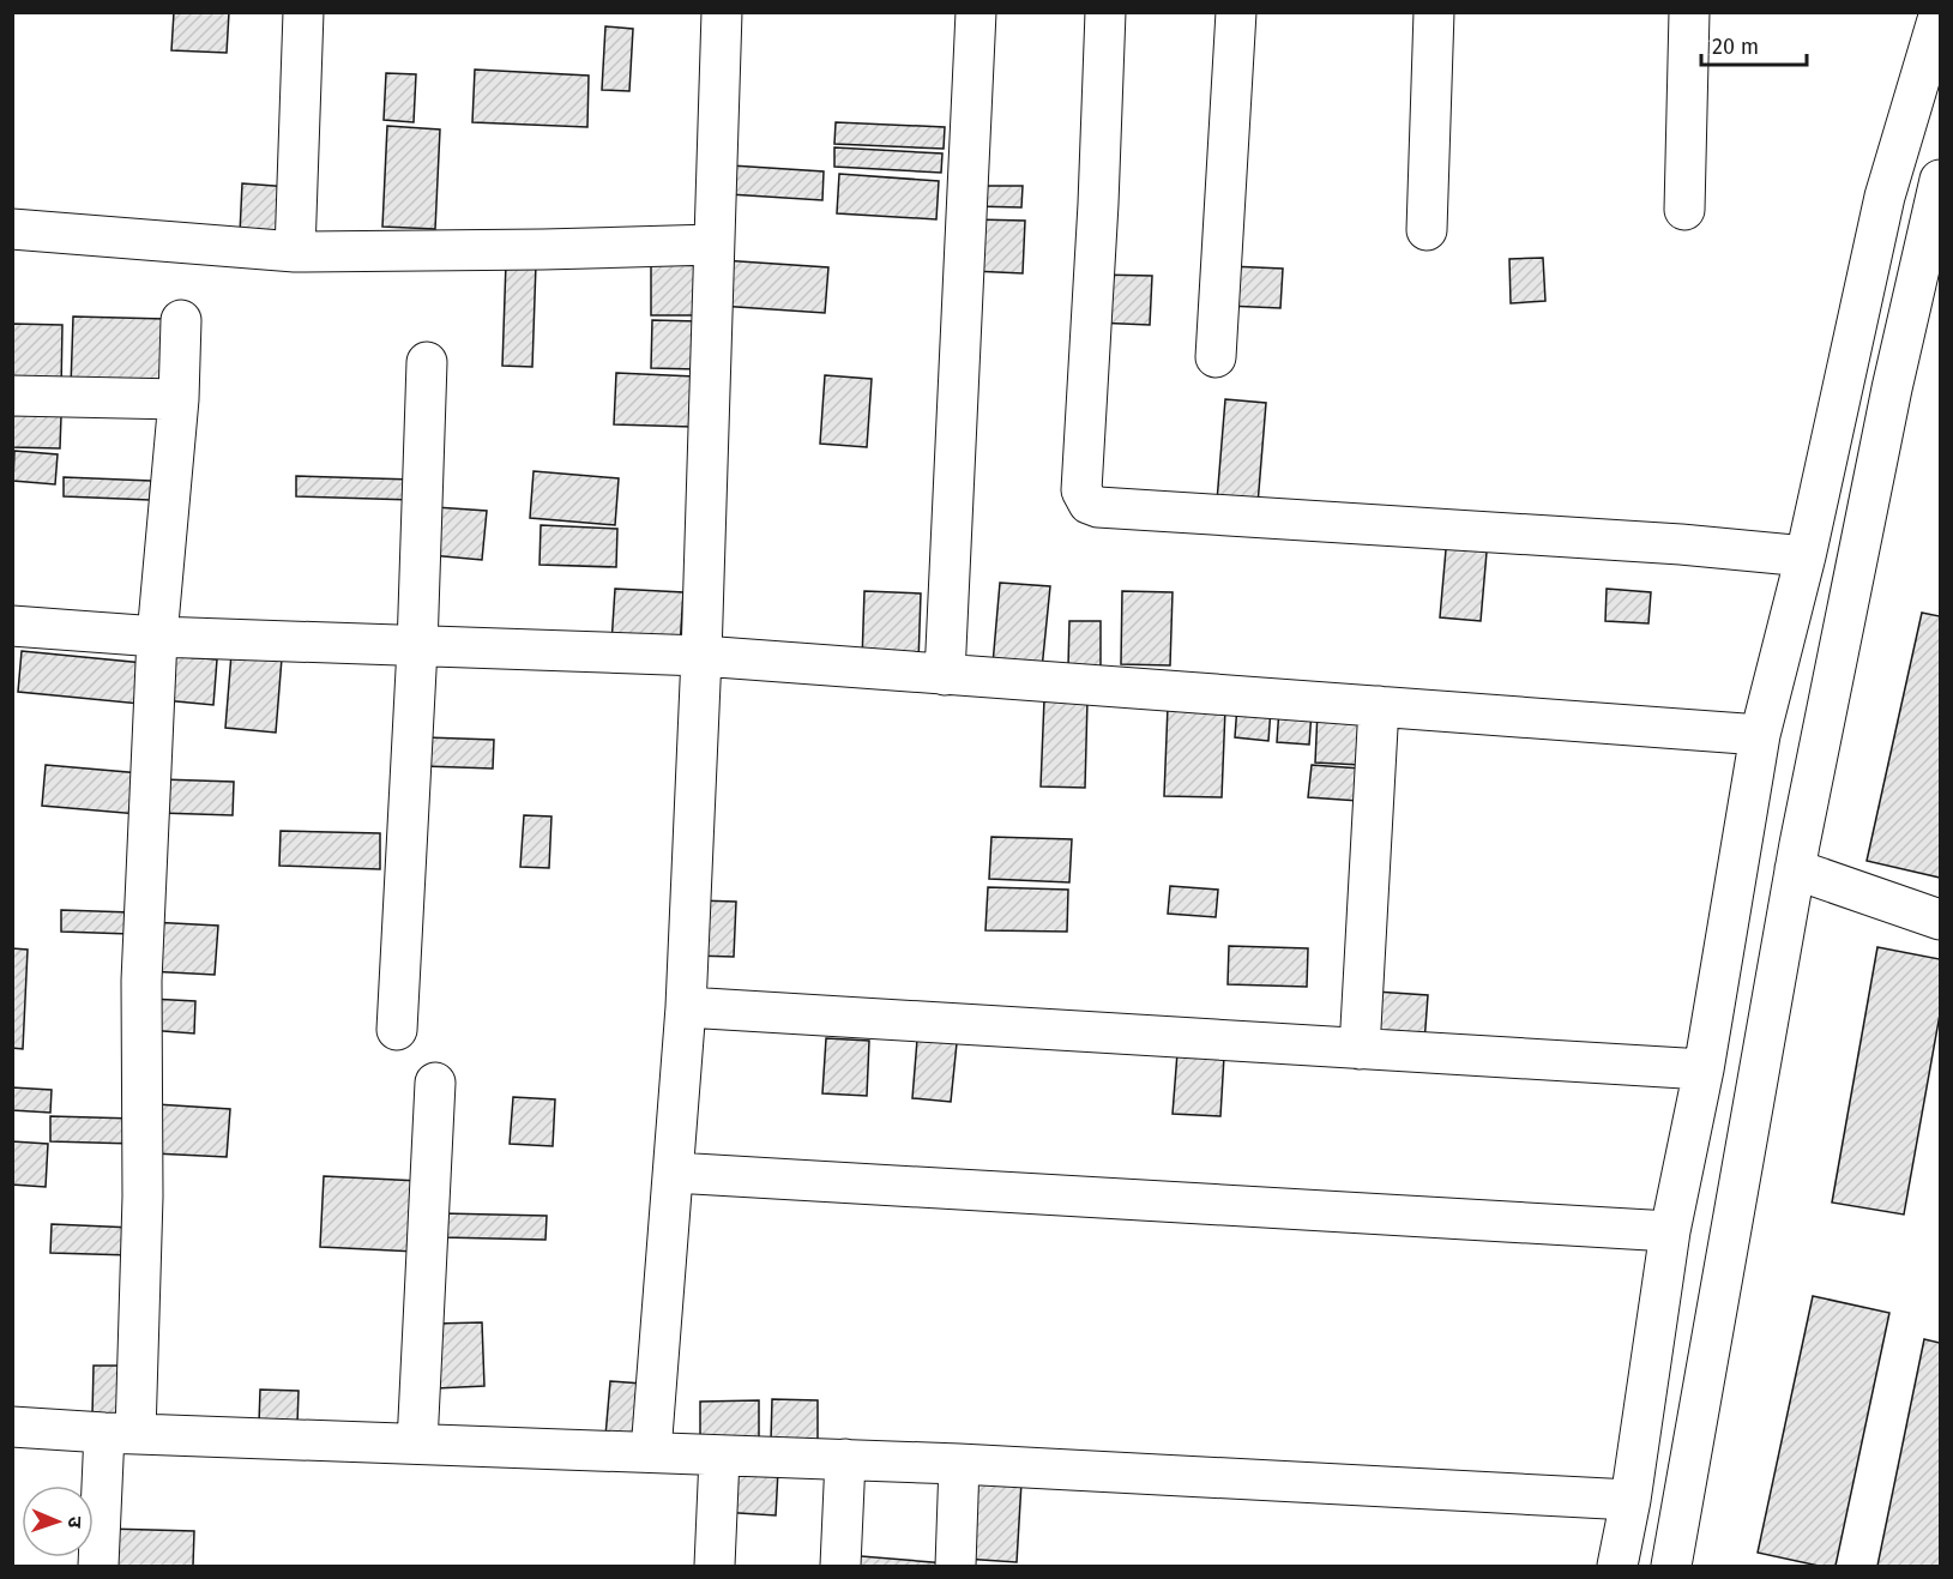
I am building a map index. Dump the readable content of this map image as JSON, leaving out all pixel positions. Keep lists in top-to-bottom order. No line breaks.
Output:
{"scale_bar":"20 m","north":"right"}
